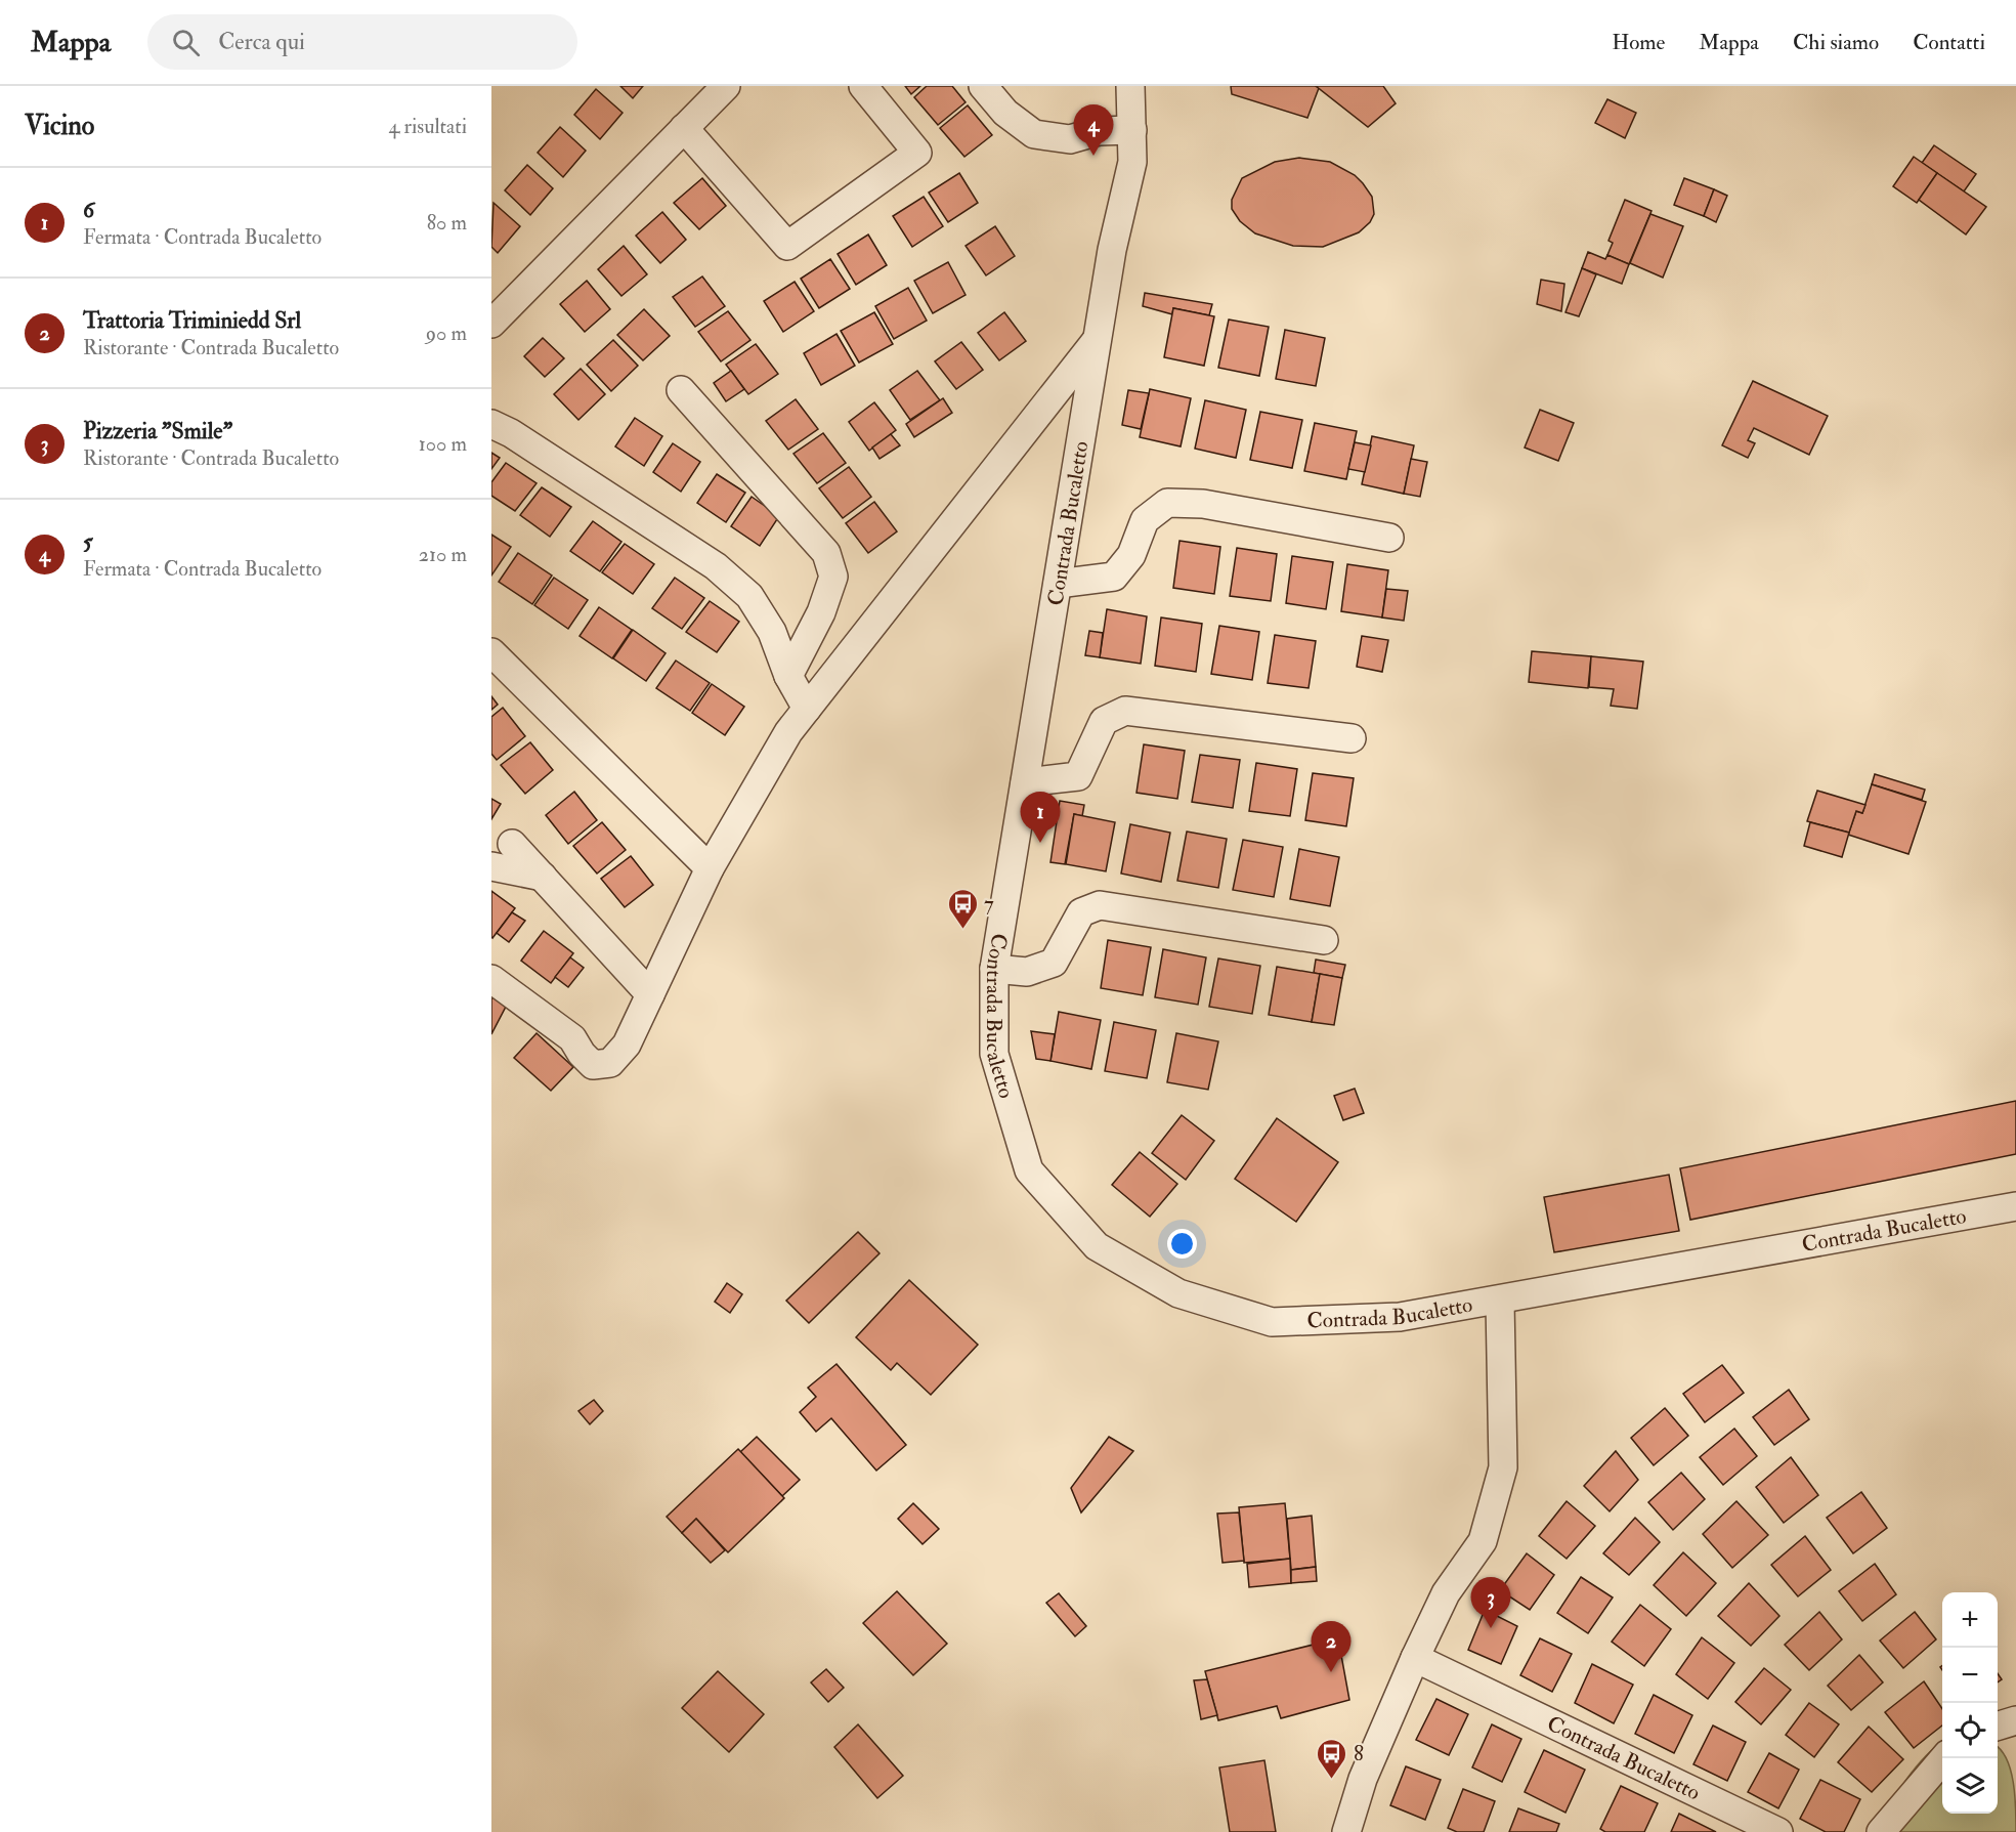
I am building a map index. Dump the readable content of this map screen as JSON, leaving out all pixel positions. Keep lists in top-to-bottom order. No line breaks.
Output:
{"streets":{"street":["Contrada Bucaletto"]},"places":{"bus stop":["7","8"]},"page":{"header":"Mappa","search":"Cerca qui","nav":["Home","Mappa","Chi siamo","Contatti"],"heading":["Vicino","4 risultati"],"pins":["4","1","3","2"],"list":[{"mark":"1","name":"6","note":"Fermata · Contrada Bucaletto","value":"80 m"},{"mark":"2","name":"Trattoria Triminiedd Srl","note":"Ristorante · Contrada Bucaletto","value":"90 m"},{"mark":"3","name":"Pizzeria \"Smile\"","note":"Ristorante · Contrada Bucaletto","value":"100 m"},{"mark":"4","name":"5","note":"Fermata · Contrada Bucaletto","value":"210 m"}],"map_buttons":["+","−"]}}
